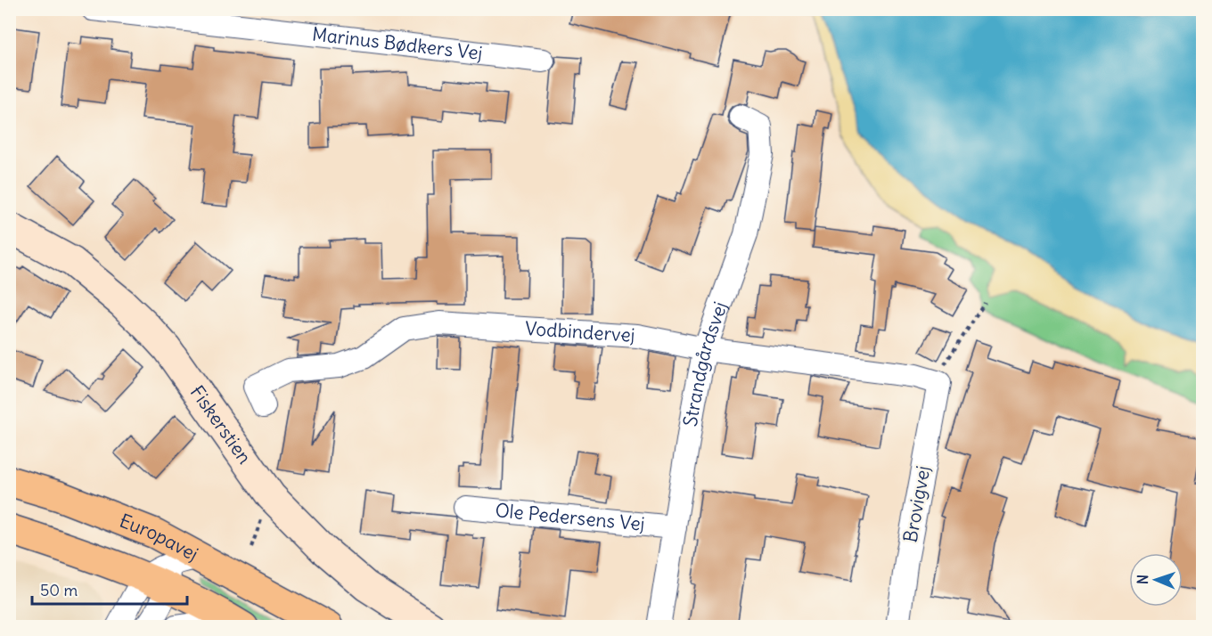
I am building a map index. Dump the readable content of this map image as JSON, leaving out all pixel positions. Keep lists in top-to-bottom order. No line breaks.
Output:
{"streets":{"main road":["Europavej"],"street":["Marinus Bødkers Vej","Vodbindervej","Strandgårdsvej","Fiskerstien","Brovigvej","Ole Pedersens Vej"]},"crossings":[["Vodbindervej","Strandgårdsvej"],["Vodbindervej","Brovigvej"],["Strandgårdsvej","Ole Pedersens Vej"]],"scale_bar":"50 m","north":"left"}
